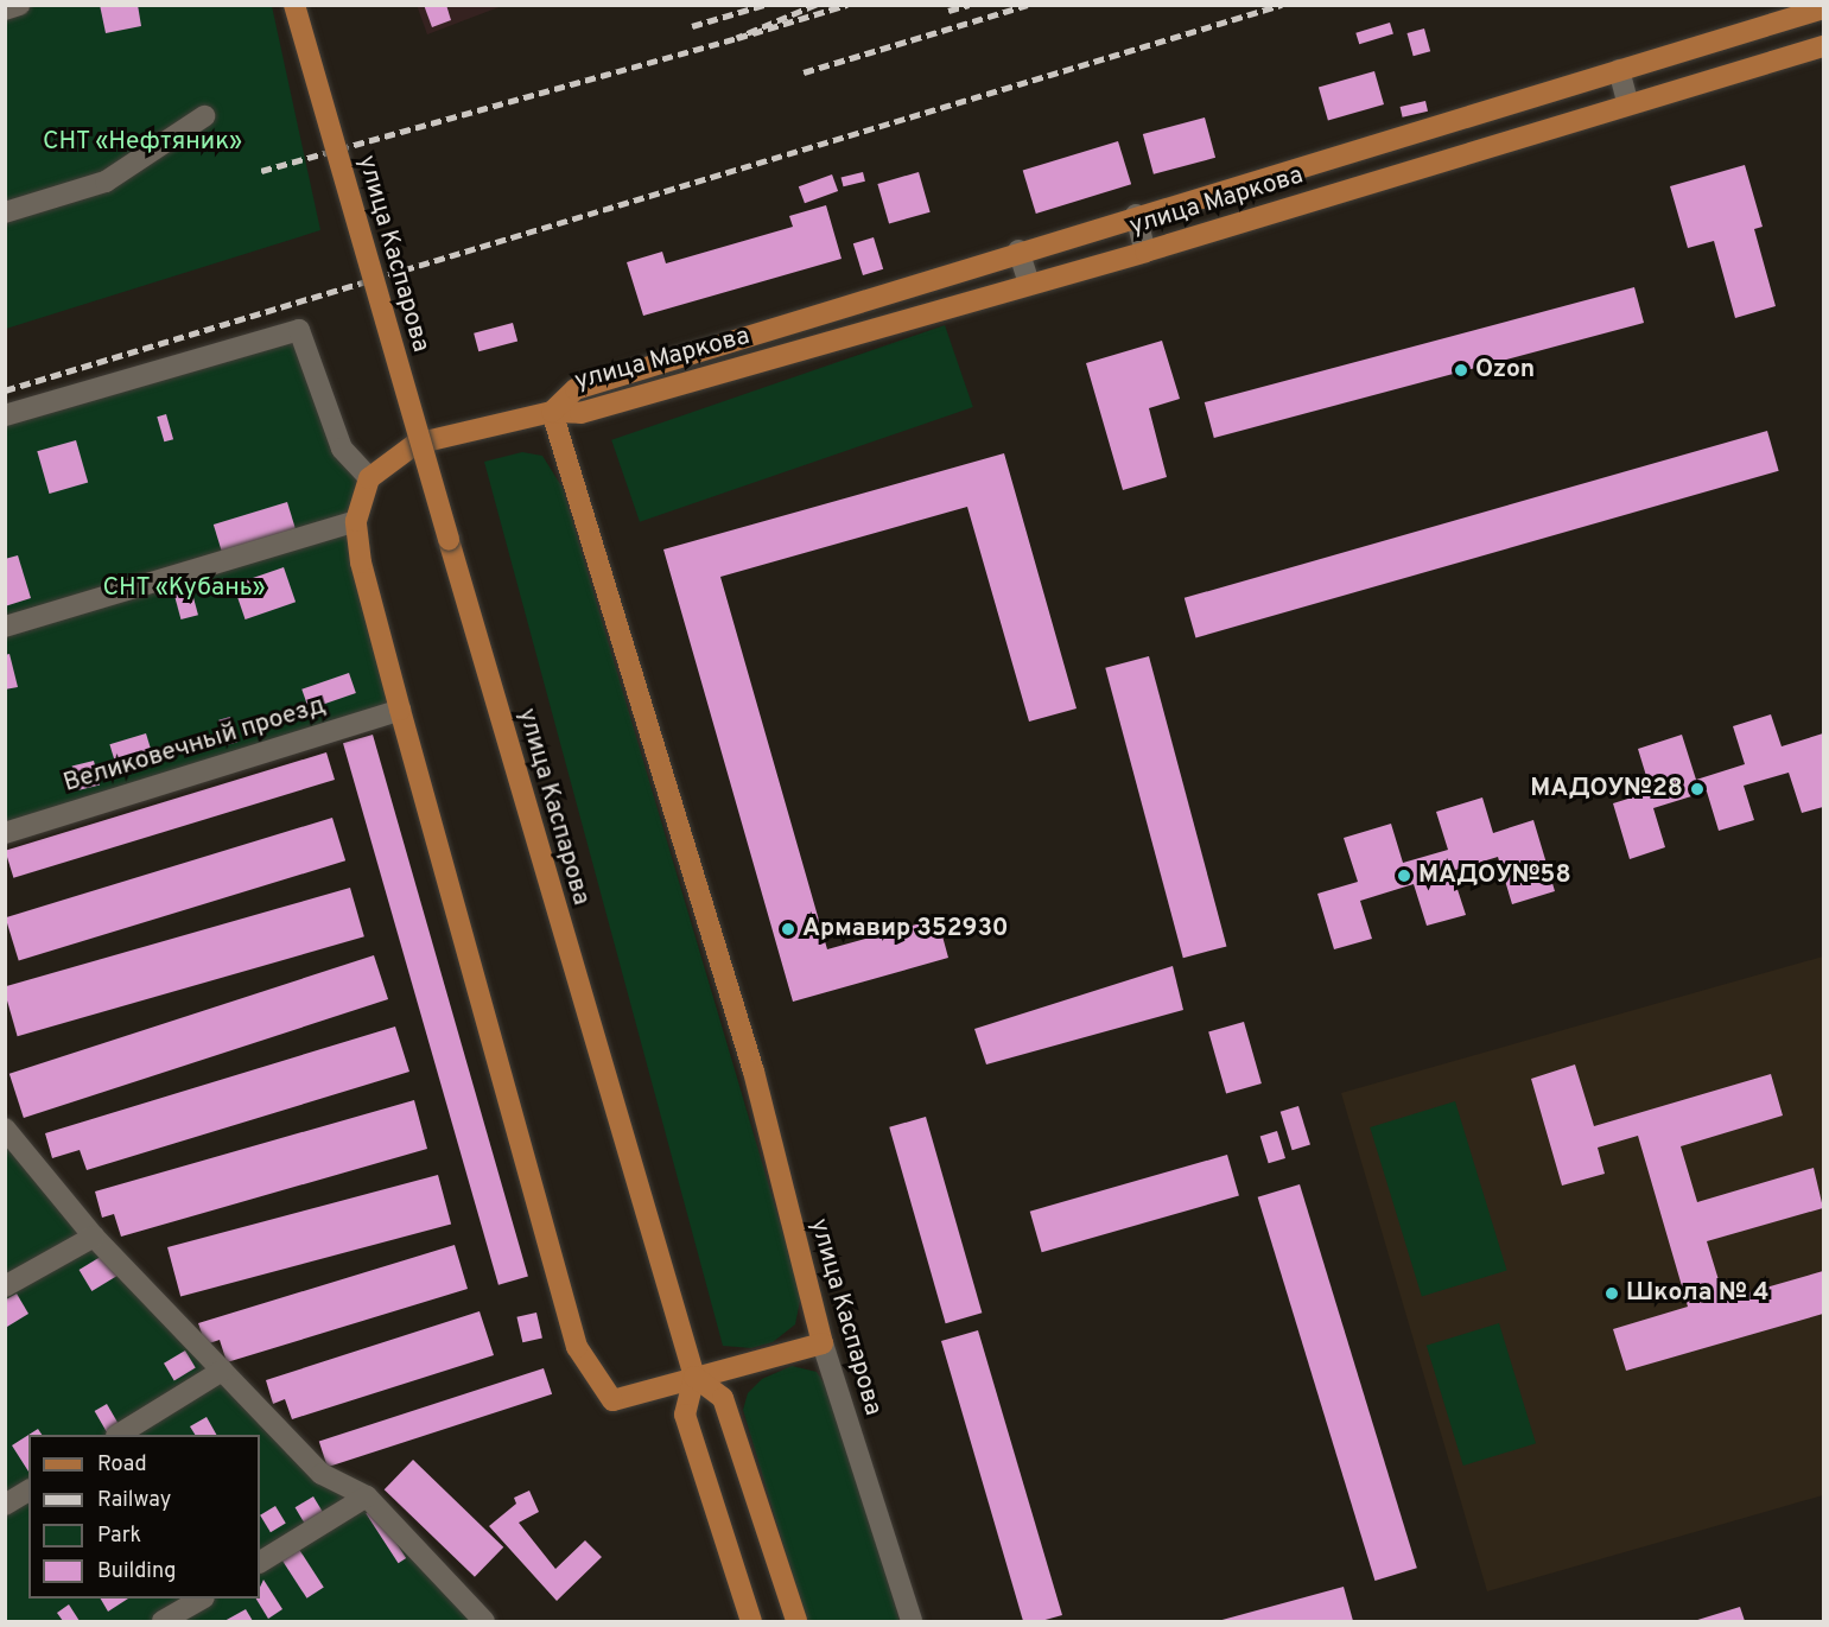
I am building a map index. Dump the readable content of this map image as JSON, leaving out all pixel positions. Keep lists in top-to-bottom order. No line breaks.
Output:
{"streets":{"main road":["улица Маркова","улица Каспарова"],"street":["Великовечный проезд"]},"crossings":[["улица Маркова","улица Каспарова"]],"parks":["СНТ «Нефтяник»","СНТ «Кубань»"],"places":["Ozon","МАДОУ№28","МАДОУ№58","Армавир 352930","Школа № 4"],"legend":["Road","Railway","Park","Building"]}
